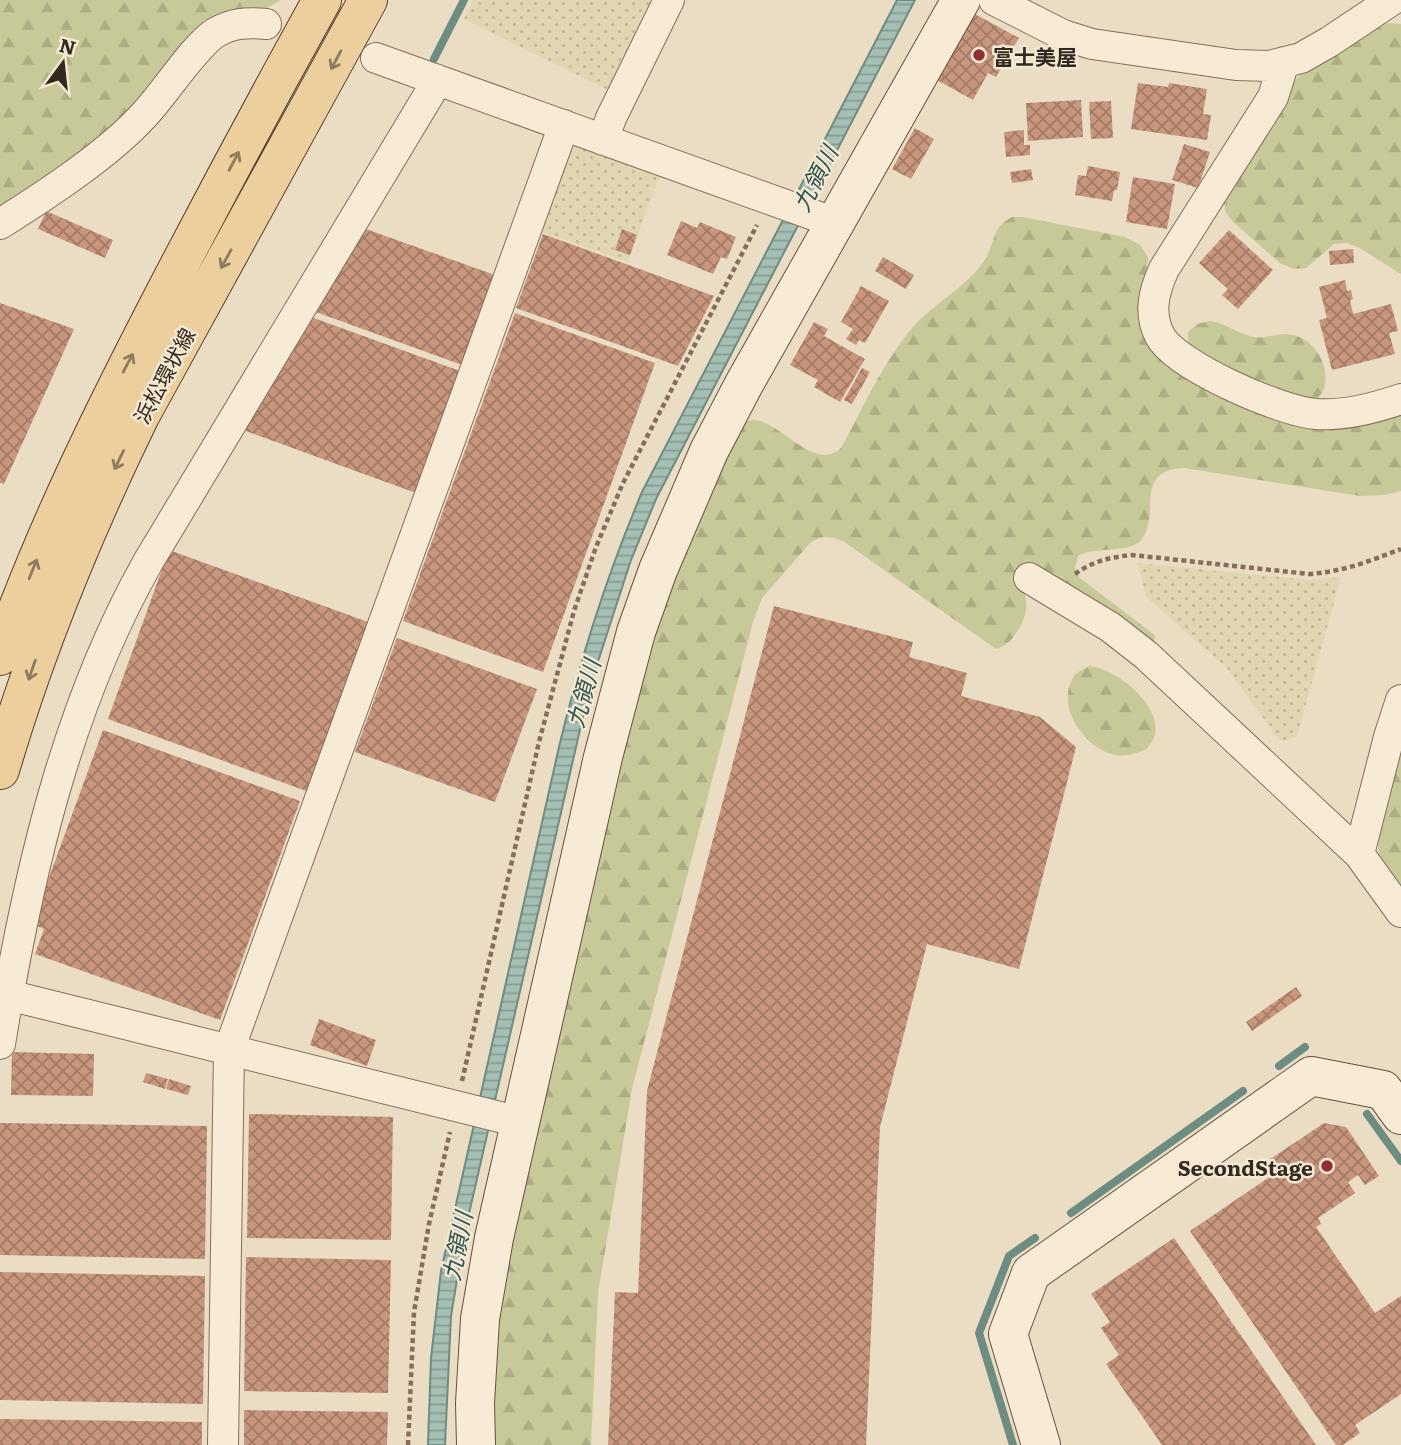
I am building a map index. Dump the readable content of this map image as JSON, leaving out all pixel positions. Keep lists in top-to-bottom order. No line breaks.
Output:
{"streets":{"main road":["浜松環状線"]},"water":["九領川"],"places":["富士美屋","SecondStage"],"north":"top"}
